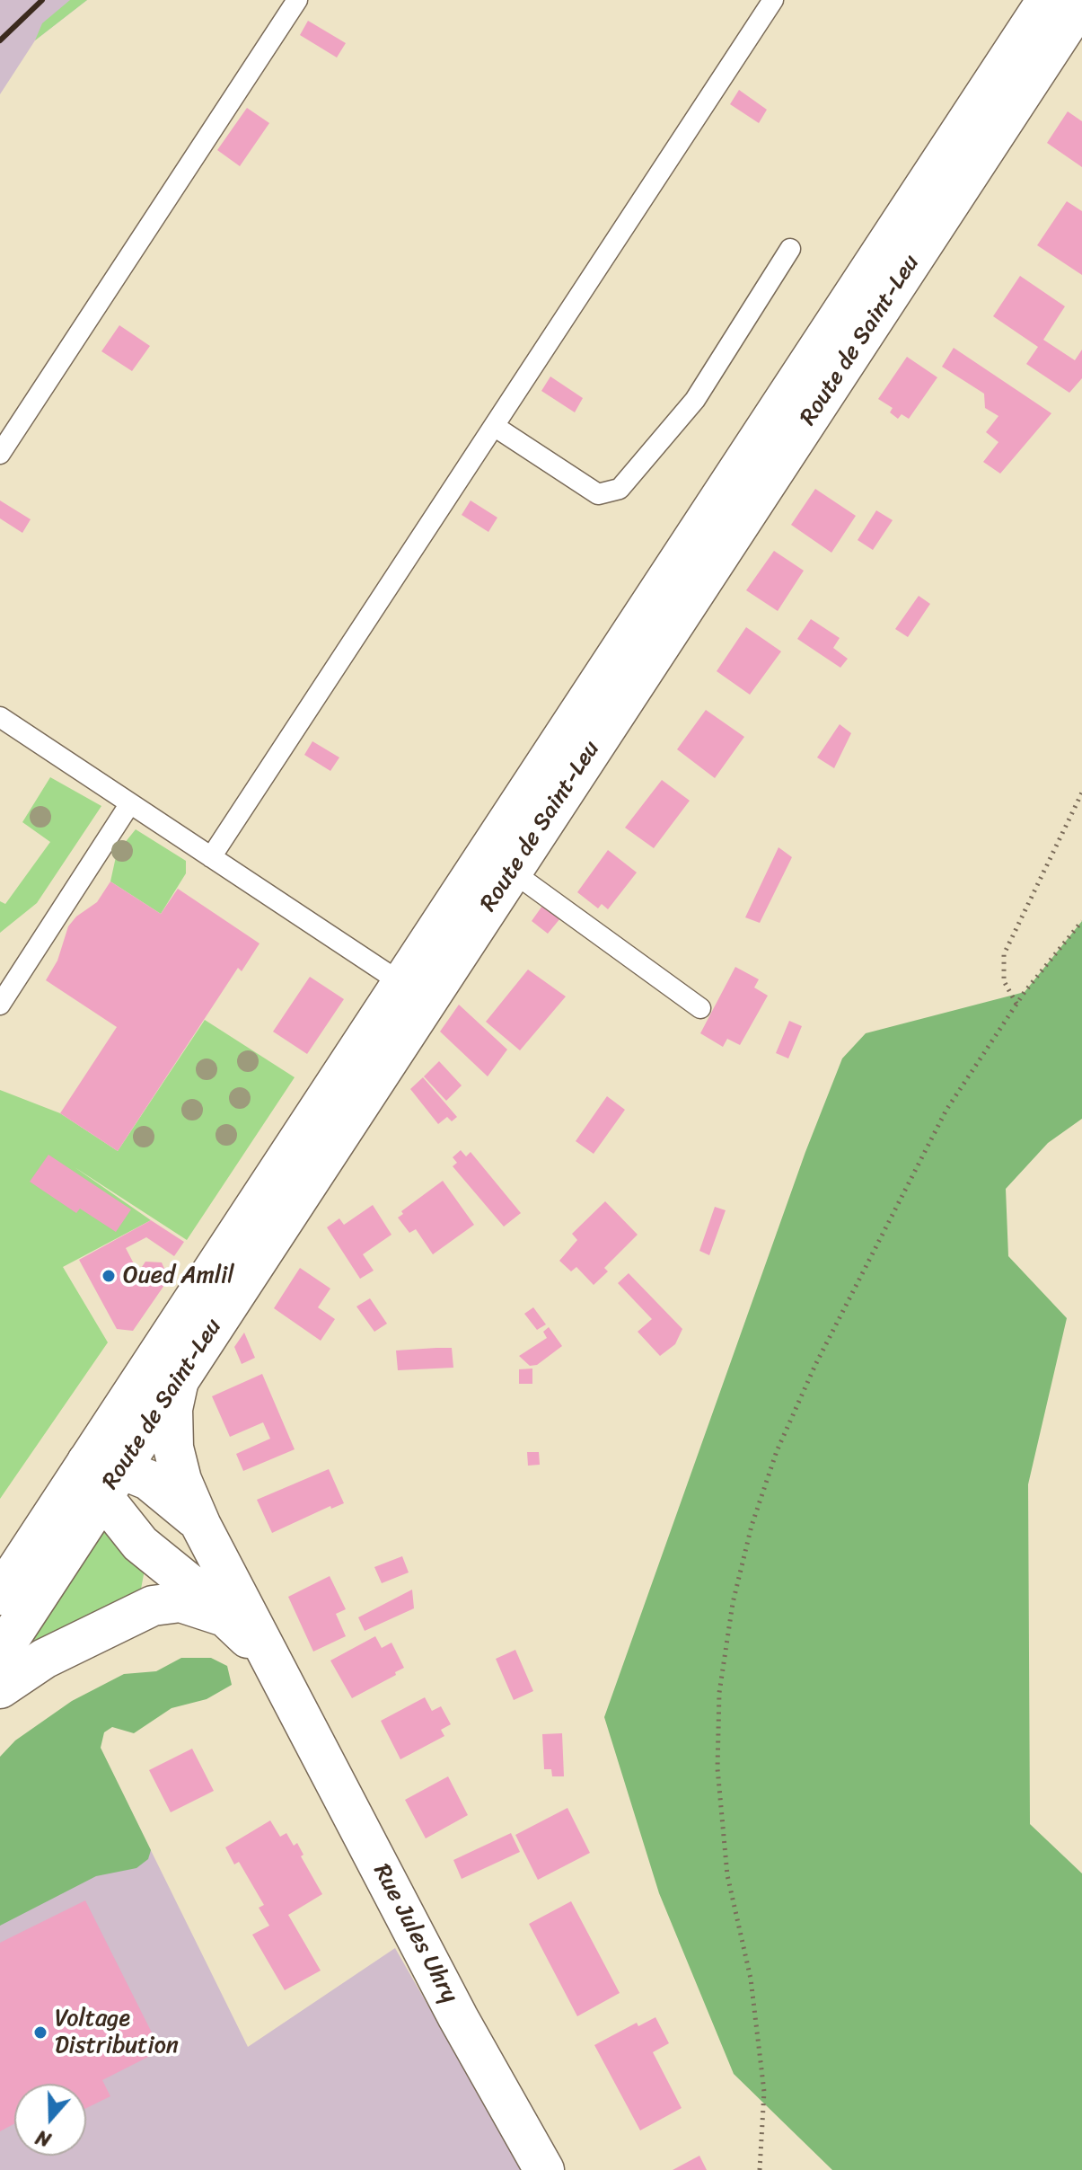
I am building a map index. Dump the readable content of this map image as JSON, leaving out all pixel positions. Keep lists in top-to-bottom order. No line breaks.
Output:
{"streets":{"main road":["Route de Saint-Leu","Rue Jules Uhry"]},"crossings":[["Route de Saint-Leu","Rue Jules Uhry"]],"places":["Oued Amlil","Voltage Distribution"],"north":"bottom"}
